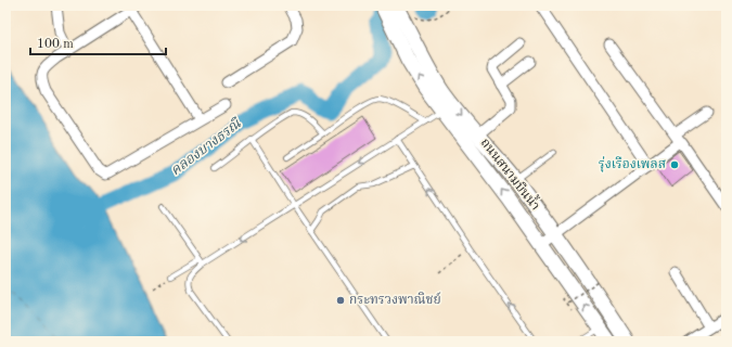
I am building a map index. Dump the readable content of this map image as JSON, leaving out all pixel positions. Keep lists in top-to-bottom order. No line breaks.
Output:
{"streets":{"main road":["ถนนสนามบินน้ำ"]},"water":["คลองบางธรณี"],"places":["รุ่งเรืองเพลส","กระทรวงพาณิชย์"],"scale_bar":"100 m"}
